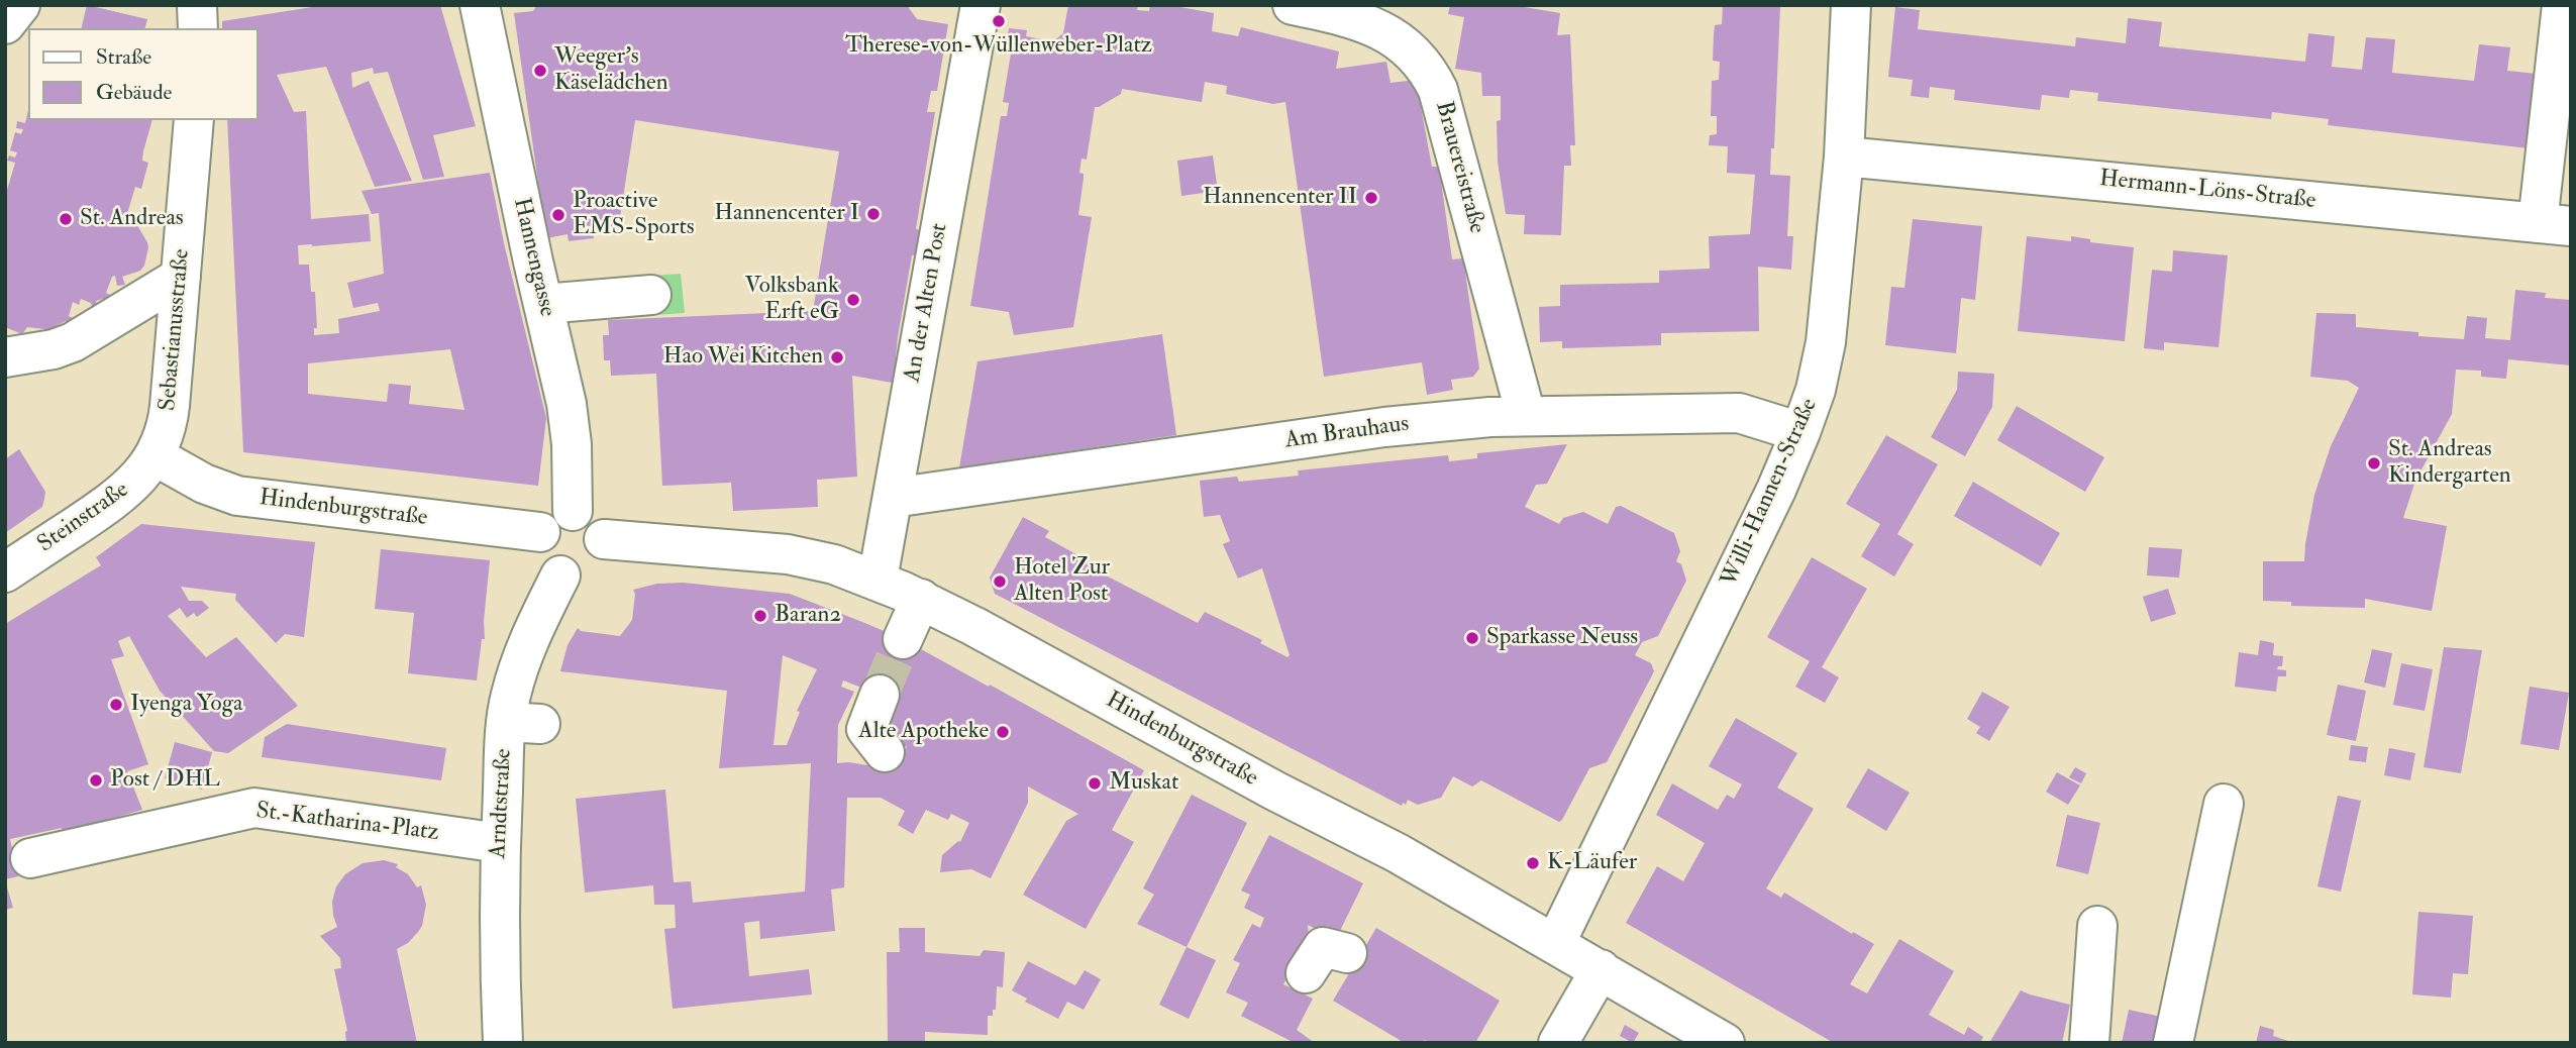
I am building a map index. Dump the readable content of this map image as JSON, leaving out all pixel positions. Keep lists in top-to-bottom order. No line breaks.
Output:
{"streets":{"street":["Brauereistraße","Hermann-Löns-Straße","Hannengasse","An der Alten Post","Sebastianusstraße","Am Brauhaus","Willi-Hannen-Straße","Hindenburgstraße","Steinstraße","Arndtstraße","St.-Katharina-Platz"]},"crossings":[["Brauereistraße","Am Brauhaus"],["Hermann-Löns-Straße","Willi-Hannen-Straße"],["Hannengasse","Hindenburgstraße"],["Hannengasse","Arndtstraße"],["An der Alten Post","Am Brauhaus"],["An der Alten Post","Hindenburgstraße"],["Sebastianusstraße","Hindenburgstraße"],["Sebastianusstraße","Steinstraße"],["Am Brauhaus","Willi-Hannen-Straße"],["Willi-Hannen-Straße","Hindenburgstraße"],["Hindenburgstraße","Steinstraße"],["Hindenburgstraße","Arndtstraße"],["Arndtstraße","St.-Katharina-Platz"]],"places":["Therese-von-Wüllenweber-Platz","Weeger's Käselädchen","Hannencenter II","Hannencenter I","Proactive EMS-Sports","St. Andreas","Volksbank Erft eG","Hao Wei Kitchen","St. Andreas Kindergarten","Hotel Zur Alten Post","Baran2","Sparkasse Neuss","Iyenga Yoga","Alte Apotheke","Post / DHL","Muskat","K-Läufer"],"legend":["Straße","Gebäude"]}
